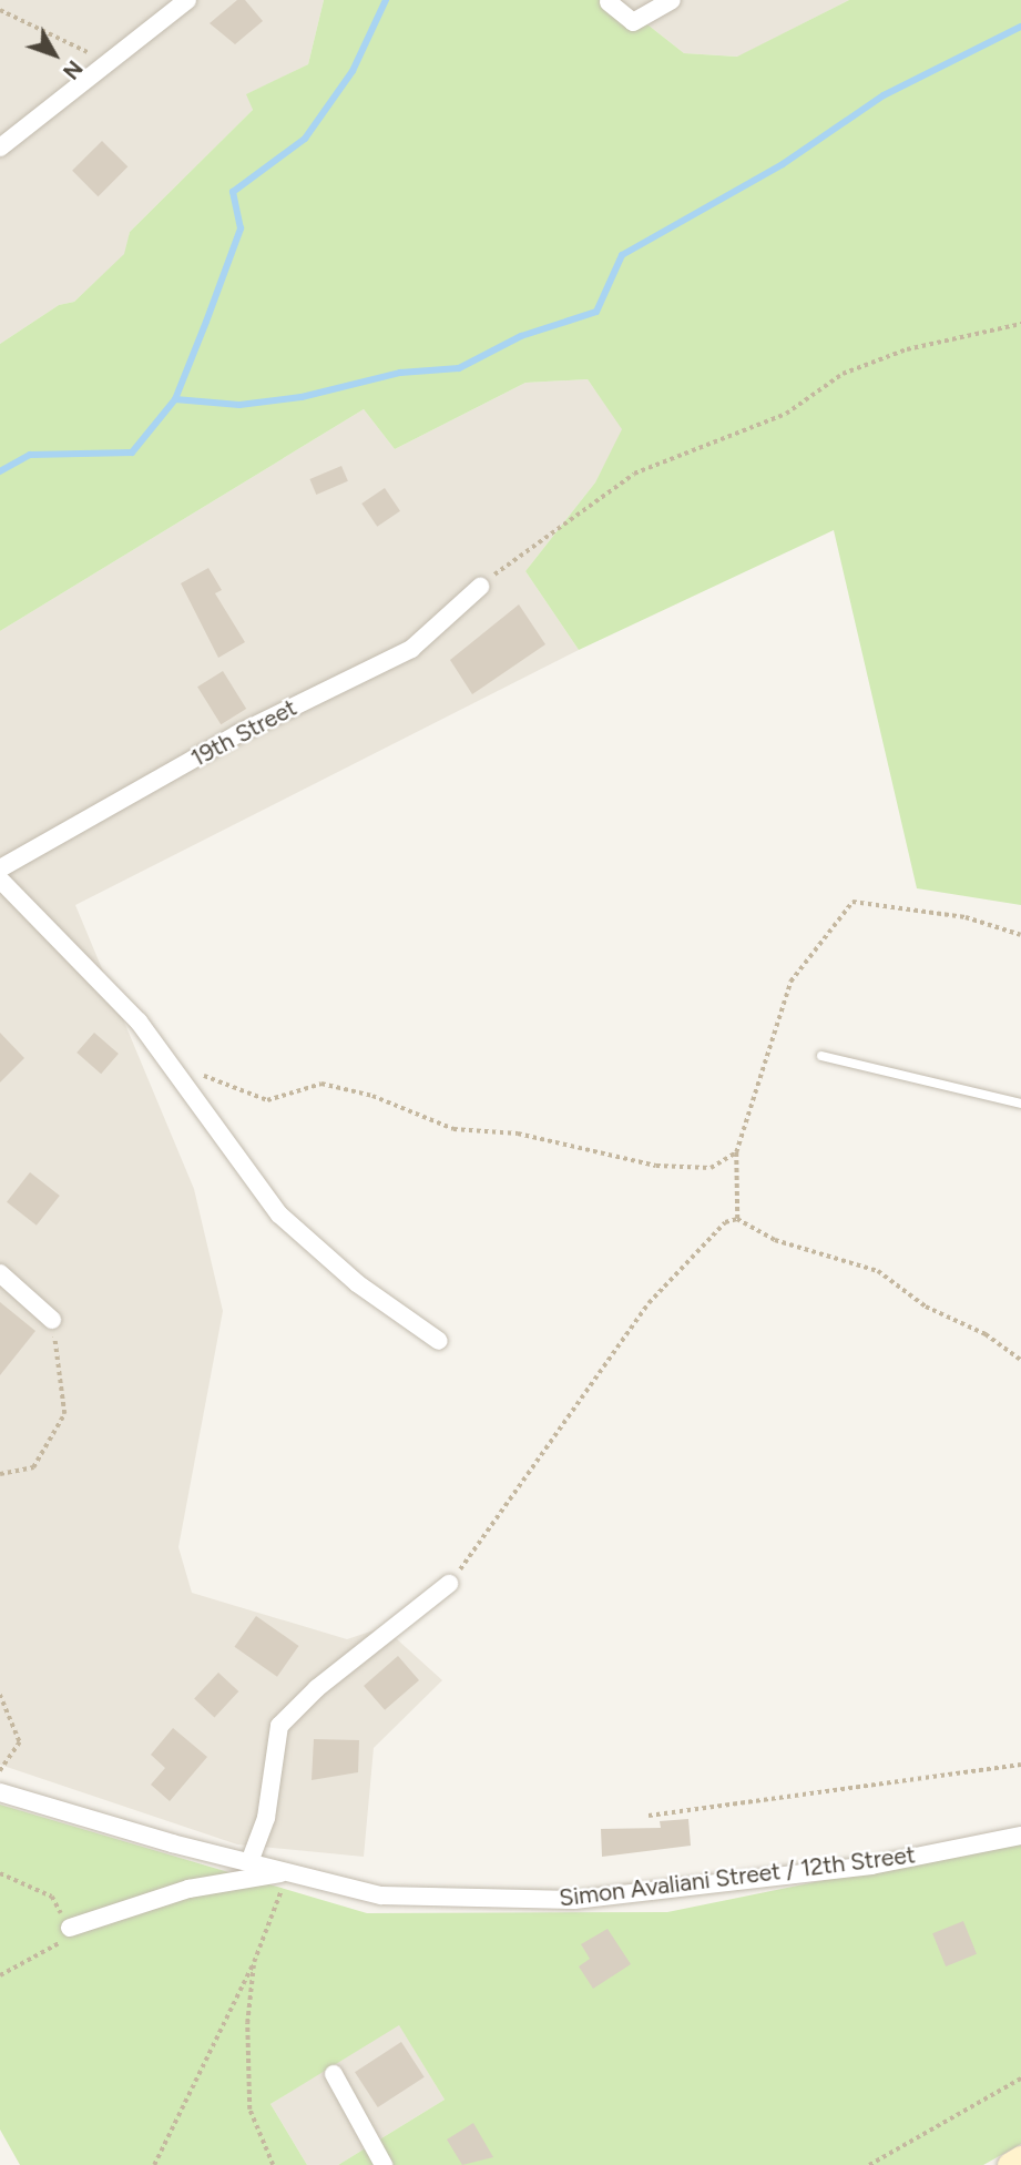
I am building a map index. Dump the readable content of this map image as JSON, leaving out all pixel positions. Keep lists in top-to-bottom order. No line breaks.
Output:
{"streets":{"street":["19th Street","Simon Avaliani Street / 12th Street"]},"north":"bottom right"}
